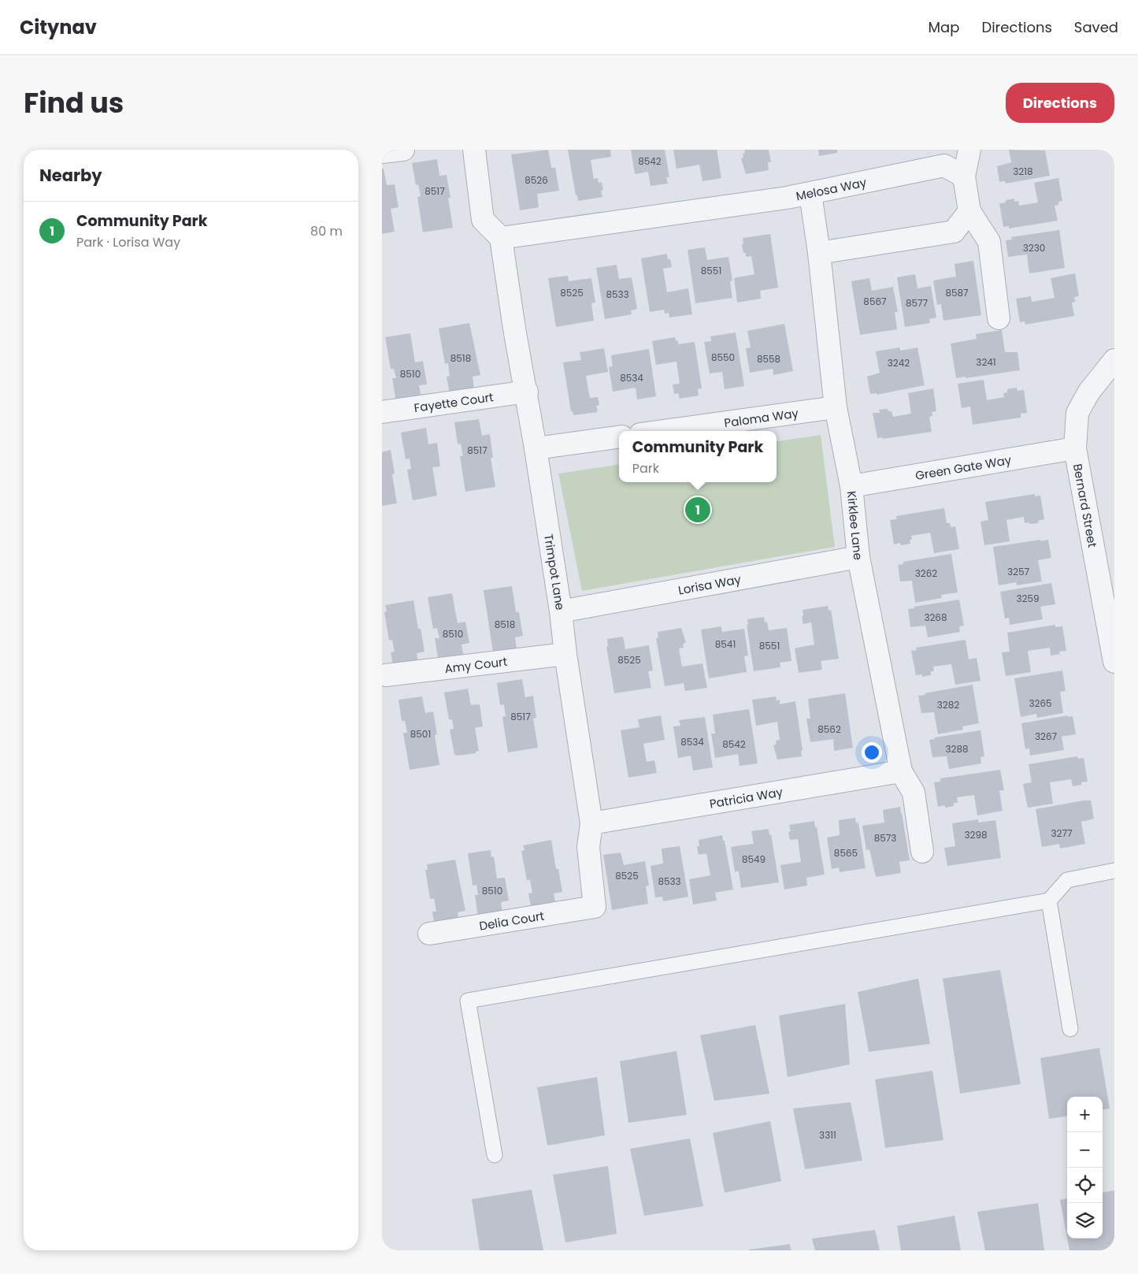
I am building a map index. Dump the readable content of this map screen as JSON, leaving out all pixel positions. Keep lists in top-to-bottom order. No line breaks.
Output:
{"streets":{"street":["Melosa Way","Fayette Court","Paloma Way","Green Gate Way","Bernard Street","Kirklee Lane","Trimpot Lane","Lorisa Way","Amy Court","Patricia Way","Delia Court"]},"crossings":[["Melosa Way","Kirklee Lane"],["Melosa Way","Trimpot Lane"],["Fayette Court","Trimpot Lane"],["Paloma Way","Kirklee Lane"],["Green Gate Way","Bernard Street"],["Green Gate Way","Kirklee Lane"],["Kirklee Lane","Lorisa Way"],["Kirklee Lane","Patricia Way"],["Trimpot Lane","Lorisa Way"],["Trimpot Lane","Amy Court"],["Trimpot Lane","Patricia Way"],["Trimpot Lane","Delia Court"]],"house_numbers":["8542","3218","8526","8517","3230","8551","8525","8587","8533","8567","8577","8550","8518","8558","3241","3242","8510","8534","8517","3257","3262","3259","3268","8518","8510","8541","8551","8525","3265","3282","8517","8562","8501","3267","8534","8542","3288","3277","3298","8573","8565","8549","8525","8533","8510","3311"],"page":{"header":"Citynav","nav":["Map","Directions","Saved"],"title":"Find us","buttons":"Directions","heading":"Nearby","list":[{"mark":"1","name":"Community Park","note":"Park · Lorisa Way","value":"80 m"}],"popup":["Community Park","Park"],"pins":"1","map_buttons":["+","−"]}}
